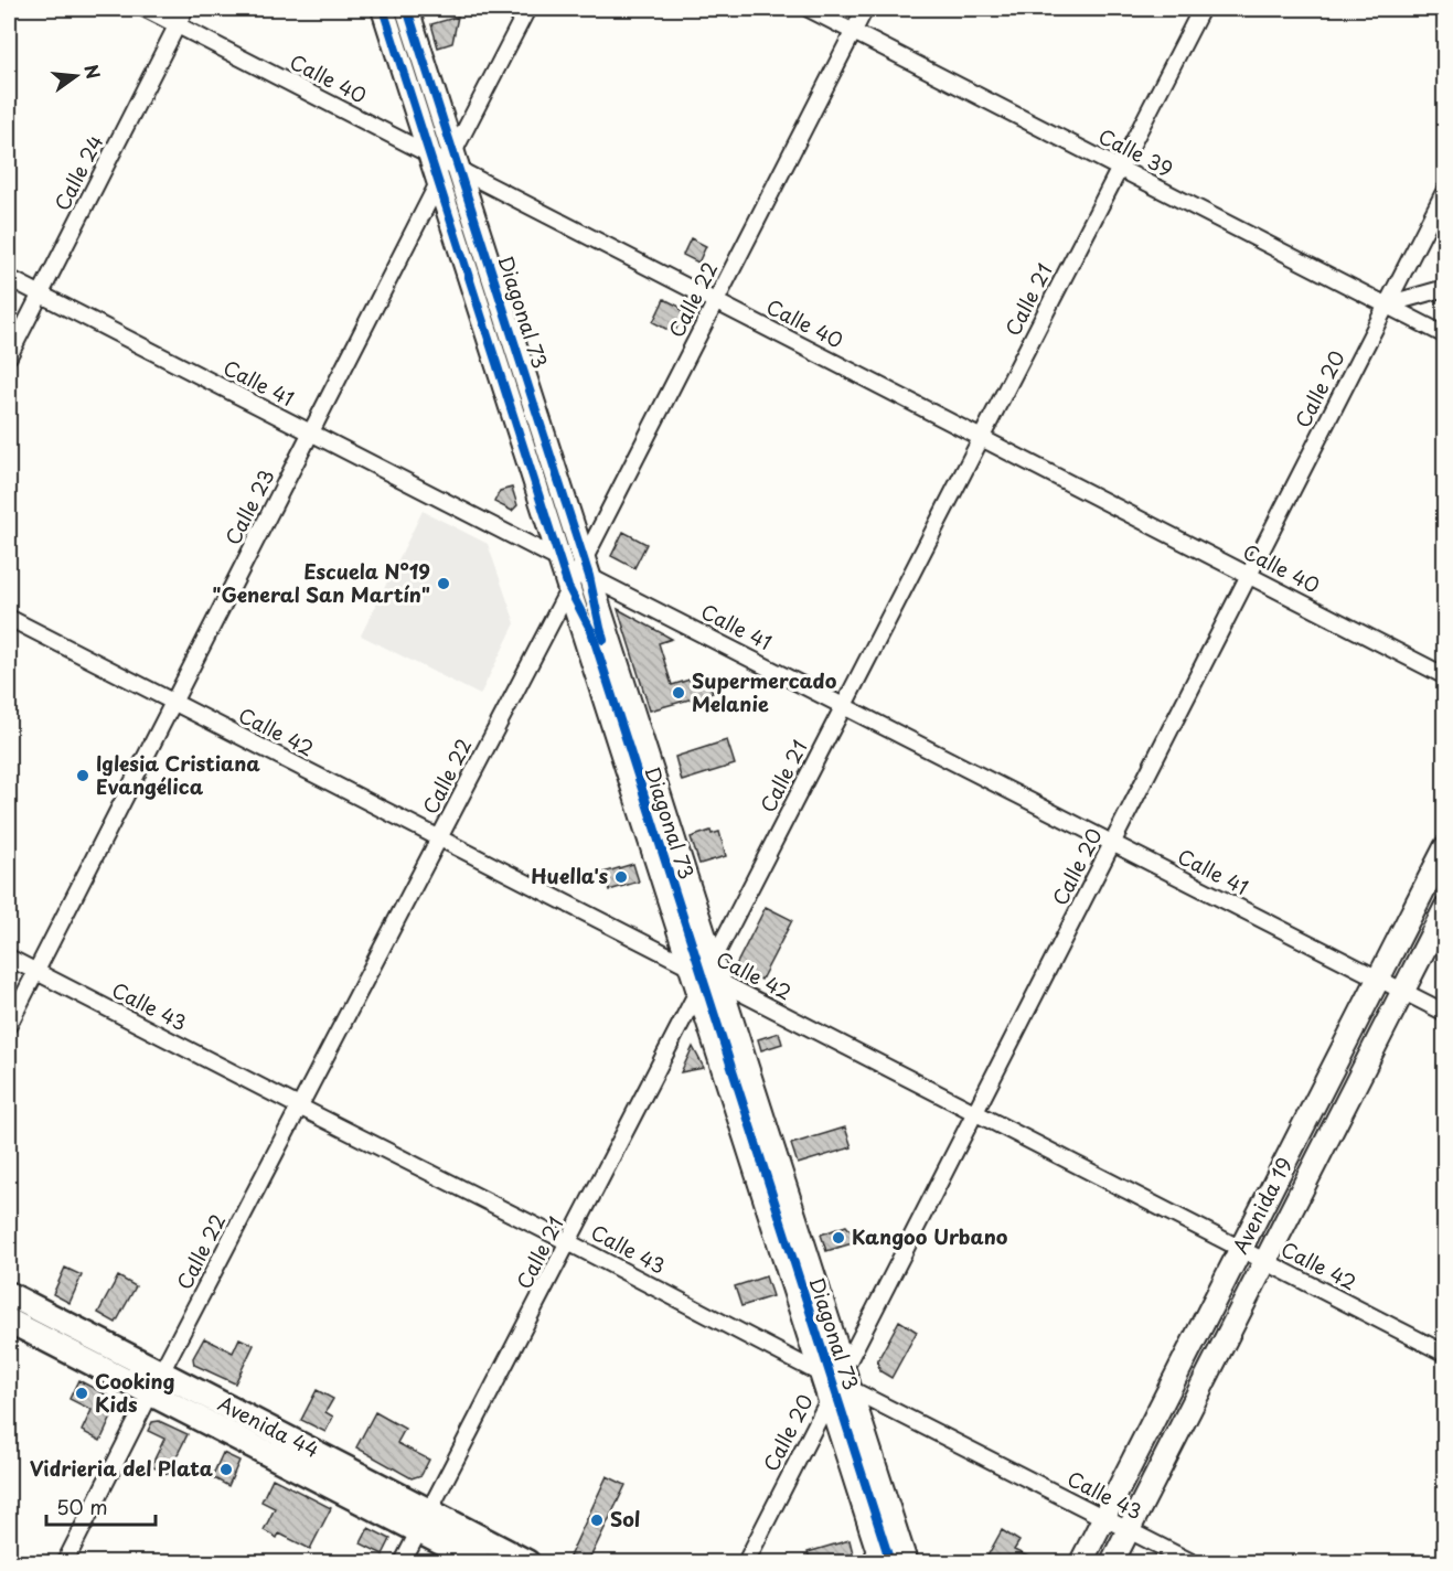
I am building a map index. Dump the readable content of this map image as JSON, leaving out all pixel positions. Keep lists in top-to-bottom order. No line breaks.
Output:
{"streets":{"main road":["Diagonal 73","Avenida 19","Avenida 44"],"street":["Calle 40","Calle 39","Calle 24","Calle 22","Calle 21","Calle 41","Calle 20","Calle 23","Calle 42","Calle 43"]},"crossings":[["Calle 40","Calle 24"],["Calle 40","Calle 22"],["Calle 40","Calle 21"],["Calle 40","Diagonal 73"],["Calle 40","Calle 20"],["Calle 40","Calle 23"],["Calle 39","Calle 22"],["Calle 39","Calle 21"],["Calle 39","Calle 20"],["Calle 24","Calle 41"],["Calle 22","Diagonal 73"],["Calle 22","Calle 41"],["Calle 22","Calle 42"],["Calle 22","Calle 43"],["Calle 22","Avenida 44"],["Calle 21","Diagonal 73"],["Calle 21","Calle 41"],["Calle 21","Calle 42"],["Calle 21","Calle 43"],["Calle 21","Avenida 44"],["Diagonal 73","Calle 41"],["Diagonal 73","Calle 20"],["Diagonal 73","Calle 23"],["Diagonal 73","Calle 42"],["Diagonal 73","Calle 43"],["Calle 41","Calle 20"],["Calle 41","Calle 23"],["Calle 41","Avenida 19"],["Calle 20","Calle 42"],["Calle 20","Calle 43"],["Calle 23","Calle 42"],["Calle 23","Calle 43"],["Calle 42","Avenida 19"],["Calle 43","Avenida 19"]],"places":["Escuela N°19 \"General San Martín\"","Supermercado Melanie","Iglesia Cristiana Evangélica","Huella's","Kangoo Urbano","Cooking Kids","Vidrieria del Plata","Sol"],"scale_bar":"50 m","north":"right"}
